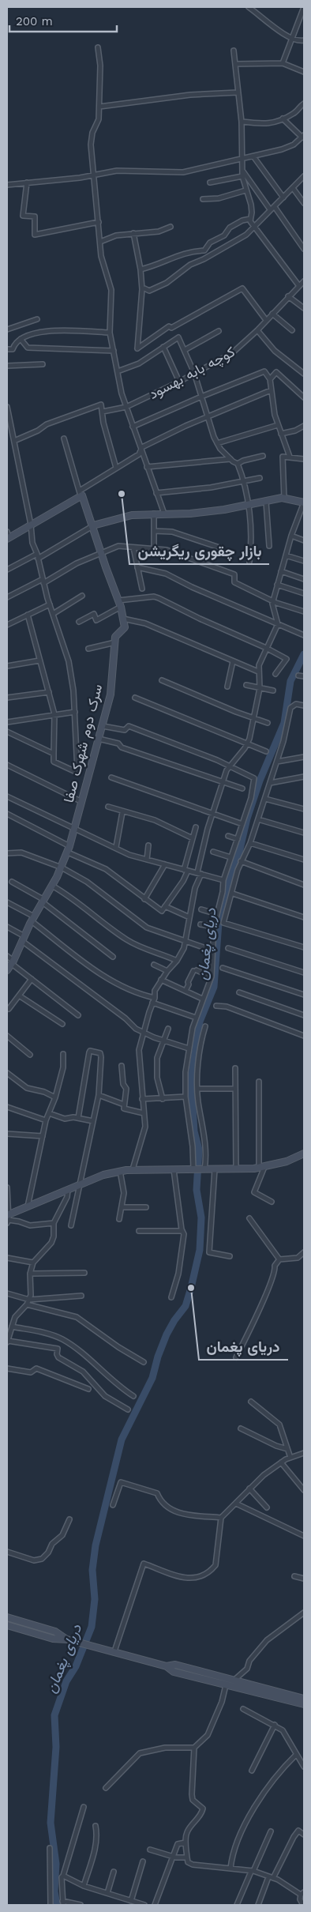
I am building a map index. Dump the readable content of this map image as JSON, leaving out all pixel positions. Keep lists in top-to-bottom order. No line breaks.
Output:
{"streets":{"street":["کوچه بابه بهسود","سرک دوم شهرک صفا"]},"water":["دریای پغمان"],"places":["بازار چقوری ریگریشن","دریای پغمان"],"scale_bar":"200 m"}
